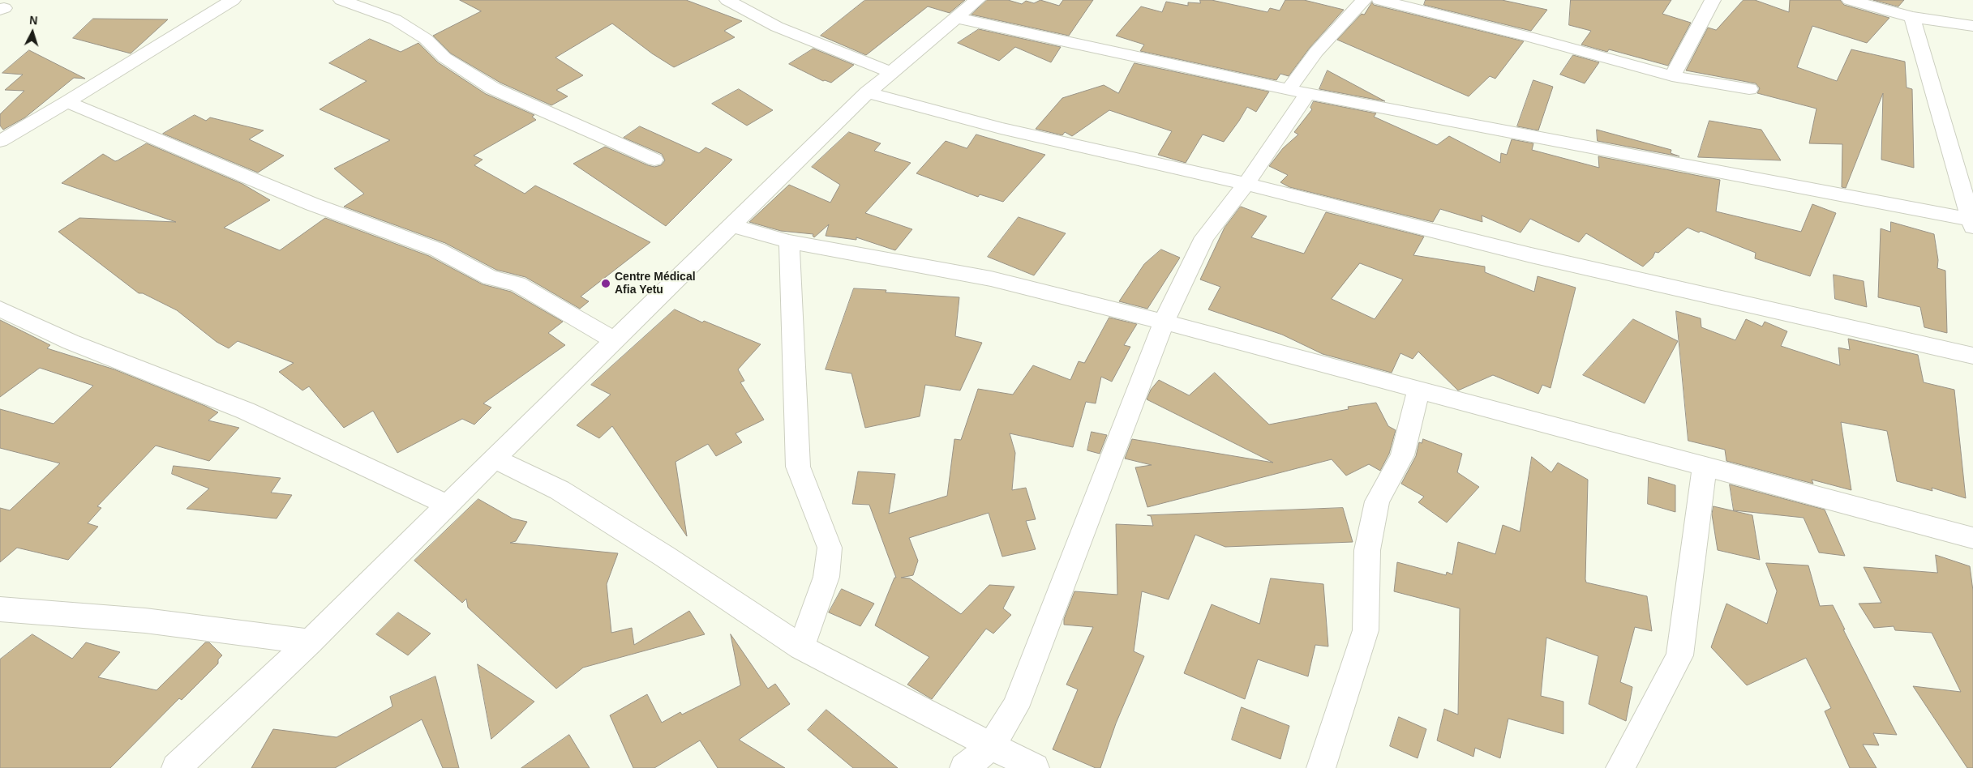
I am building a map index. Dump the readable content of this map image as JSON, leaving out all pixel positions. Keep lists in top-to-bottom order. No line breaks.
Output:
{"places":["Centre Médical Afia Yetu"],"north":"top"}
